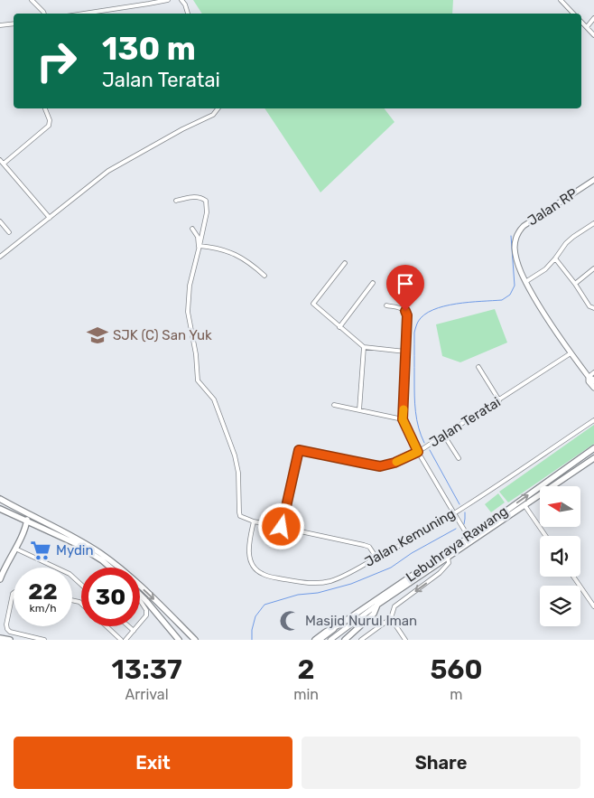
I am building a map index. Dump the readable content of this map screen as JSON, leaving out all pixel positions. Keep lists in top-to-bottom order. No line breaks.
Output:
{"streets":{"main road":["Lebuhraya Rawang"],"street":["Jalan RP","Jalan Teratai","Jalan Kemuning"]},"places":{"school or university":["SJK (C) San Yuk"],"supermarket":["Mydin"],"mosque":["Masjid Nurul Iman"]},"north":"left","page":{"turn":["130 m","Jalan Teratai"],"speed":"22 km/h","limit":"30","eta":["13:37","Arrival","2","min","560","m"],"buttons":["Exit","Share"]}}
